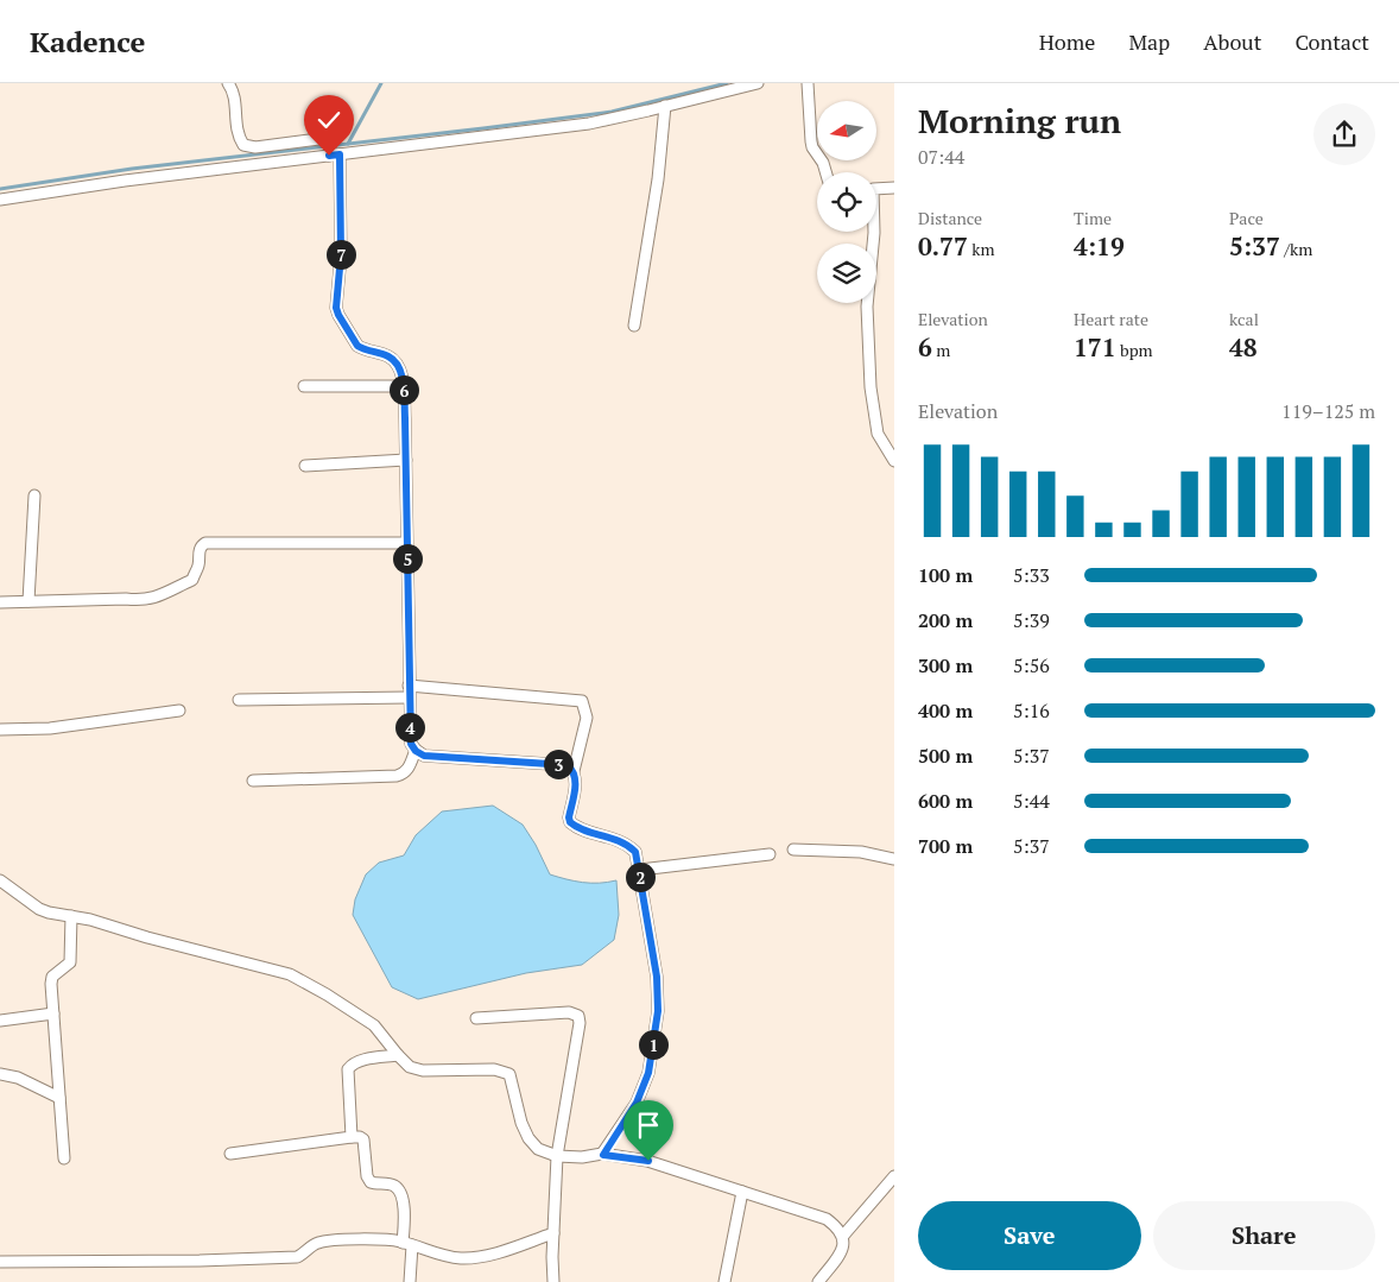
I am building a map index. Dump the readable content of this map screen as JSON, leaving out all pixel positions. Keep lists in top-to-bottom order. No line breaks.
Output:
{"north":"left","page":{"header":"Kadence","nav":["Home","Map","About","Contact"],"heading":["Morning run","07:44"],"stats":[["Distance","0.77 km"],["Time","4:19"],["Pace","5:37 /km"],["Elevation","6 m"],["Heart rate","171 bpm"],["kcal","48"]],"pins":["7","6","5","4","3","2","1"],"chart":["Elevation","119–125 m"],"list":[{"name":"100 m","note":"5:33"},{"name":"200 m","note":"5:39"},{"name":"300 m","note":"5:56"},{"name":"400 m","note":"5:16"},{"name":"500 m","note":"5:37"},{"name":"600 m","note":"5:44"},{"name":"700 m","note":"5:37"}],"buttons":["Save","Share"]}}
